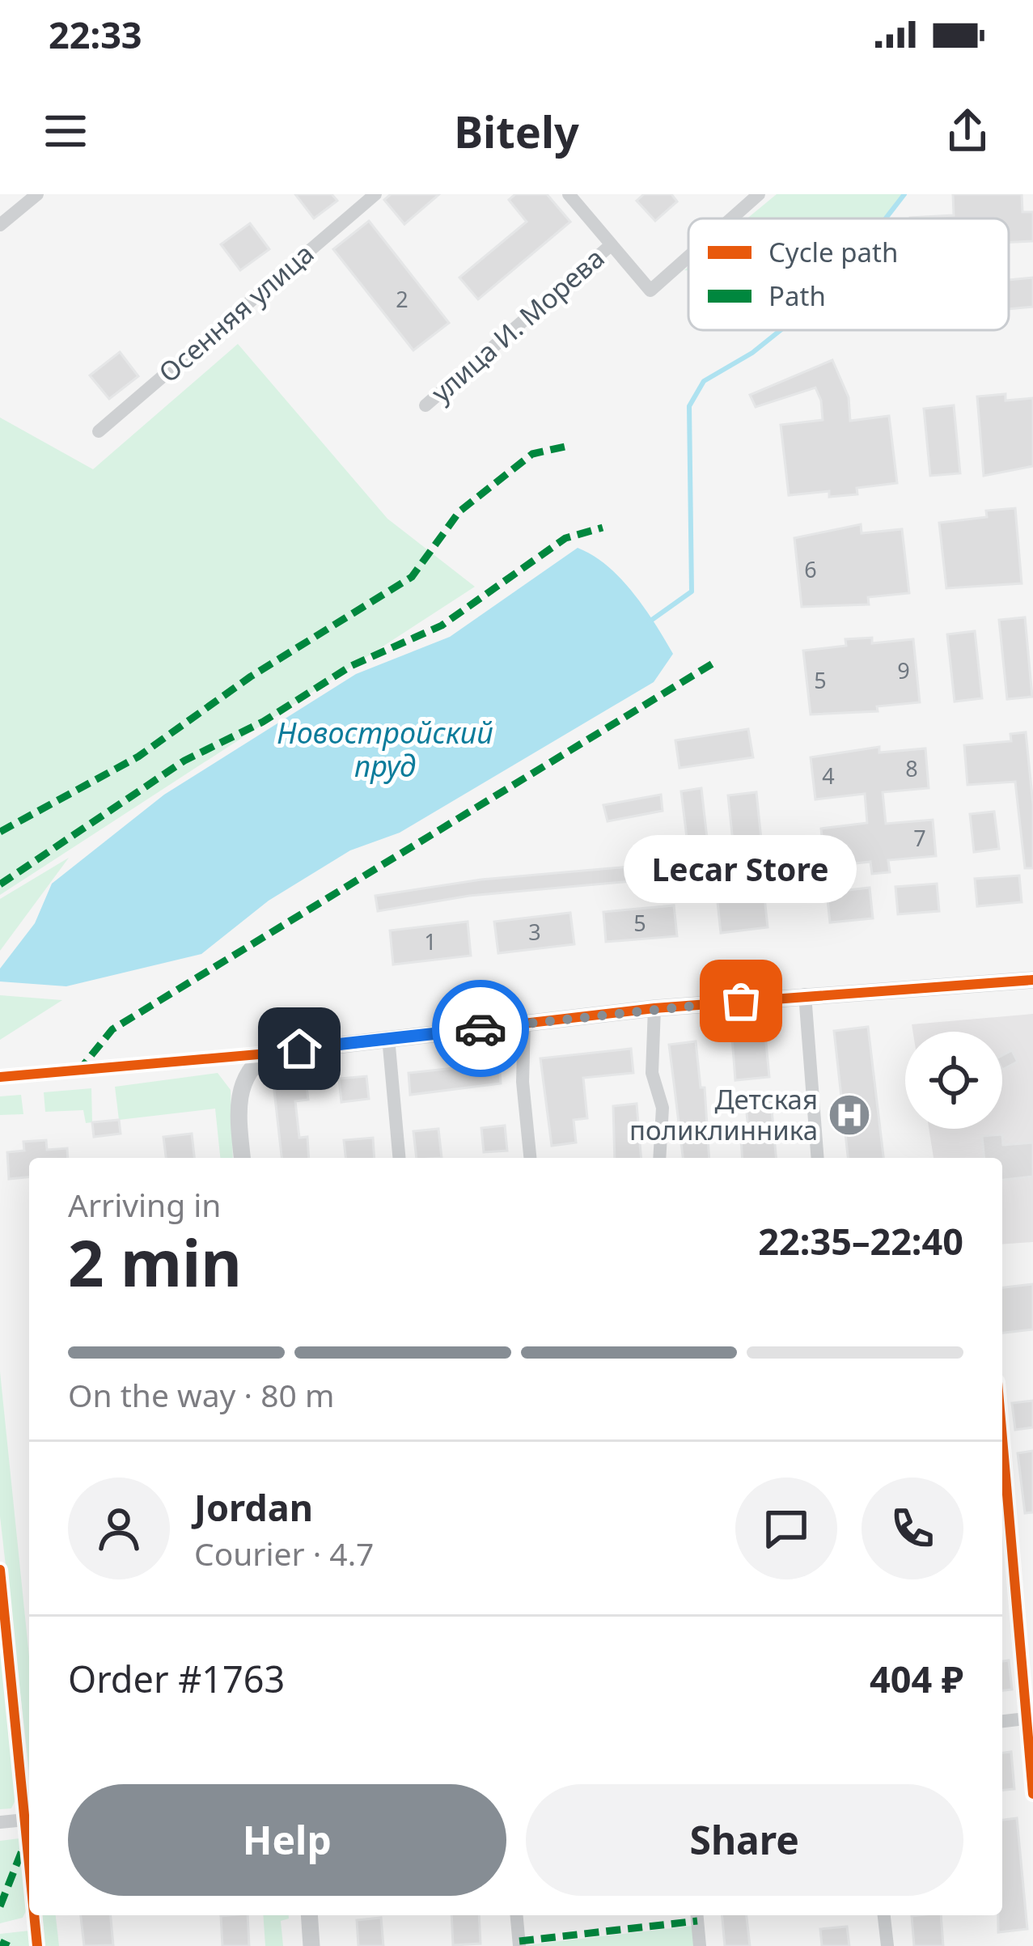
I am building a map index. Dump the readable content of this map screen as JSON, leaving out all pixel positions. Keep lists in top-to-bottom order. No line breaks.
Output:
{"streets":{"street":["Осенняя улица","улица И. Морева"]},"water":["Новостройский пруд"],"places":{"other":["Lecar Store"],"hospital":["Детская поликлинника"]},"house_numbers":["2","6","9","5","8","4","7","5","3","1"],"legend":["Cycle path","Path"],"page":{"status":"22:33","header":"Bitely","bubble":"Lecar Store","heading":["2 min","Arriving in","22:35–22:40"],"panel":["Jordan","Courier · 4.7","Order #1763","404 ₽"],"bar":"On the way · 80 m","buttons":["Help","Share"]}}
